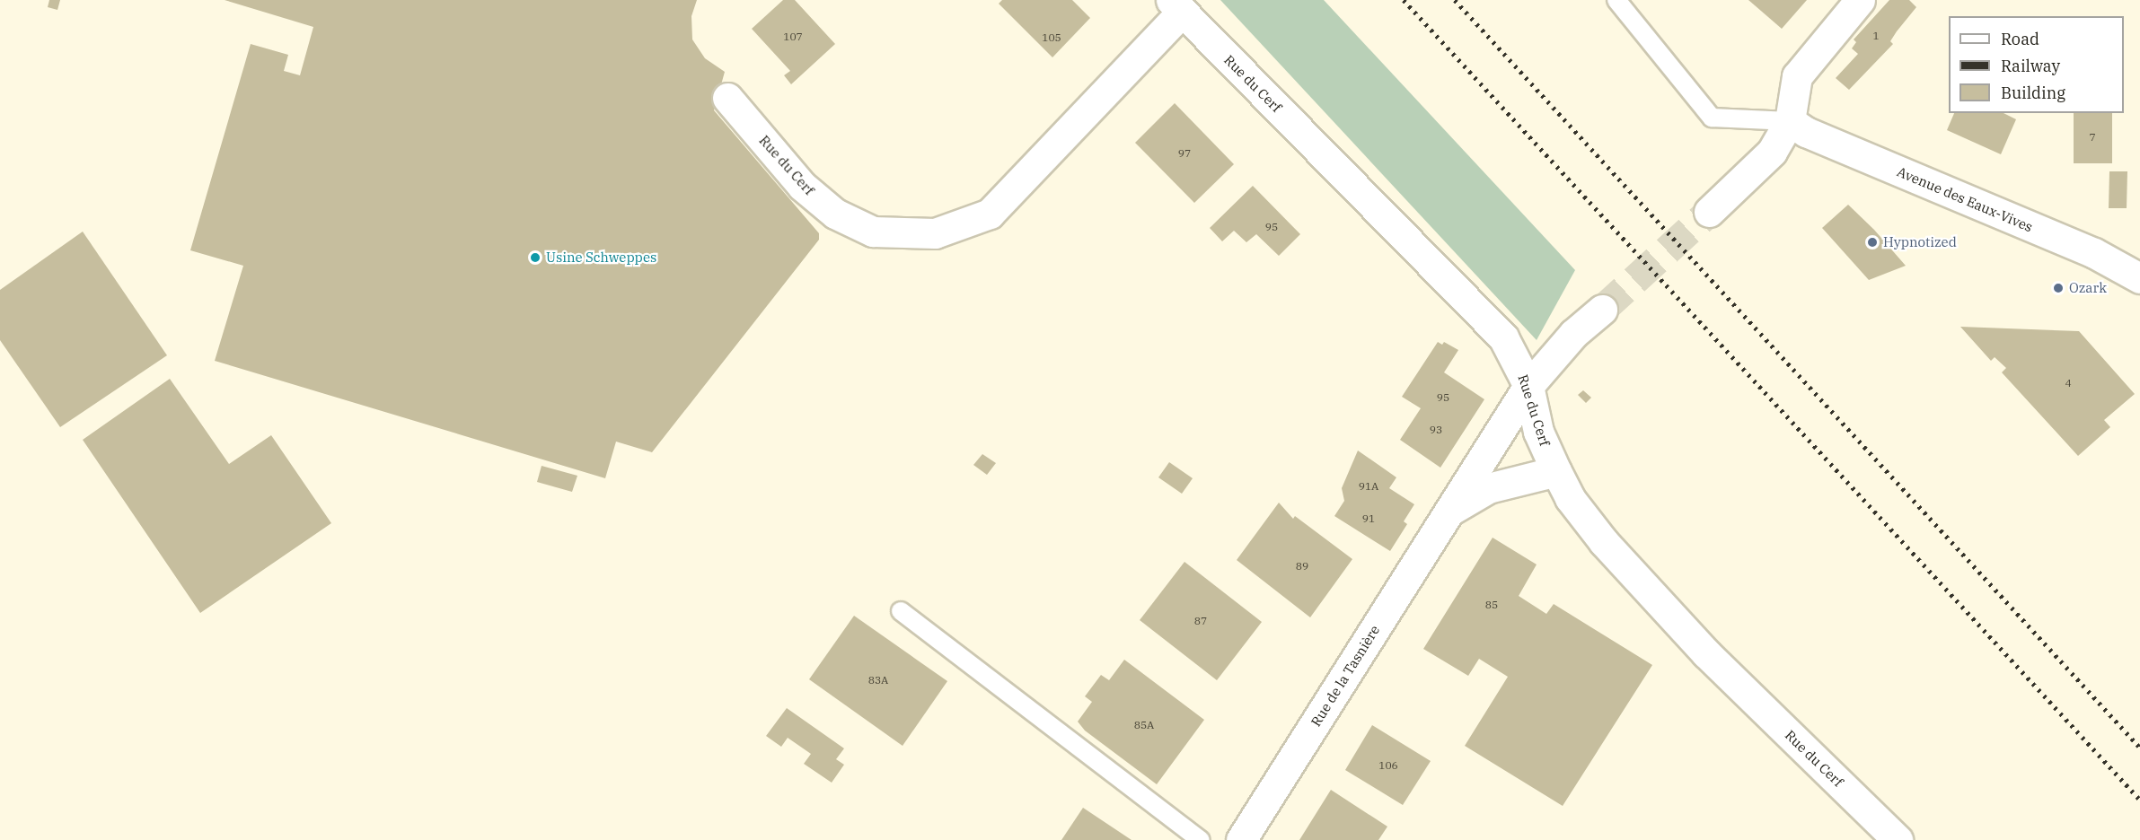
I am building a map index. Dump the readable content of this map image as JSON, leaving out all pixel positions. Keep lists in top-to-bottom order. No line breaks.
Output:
{"streets":{"street":["Rue du Cerf","Avenue des Eaux-Vives","Rue de la Tasnière"]},"crossings":[["Rue du Cerf","Rue de la Tasnière"]],"places":["Hypnotized","Usine Schweppes","Ozark"],"house_numbers":["1","107","105","7","97","95","4","95","93","91A","91","89","85","87","83A","85A","106"],"legend":["Road","Railway","Building"]}
